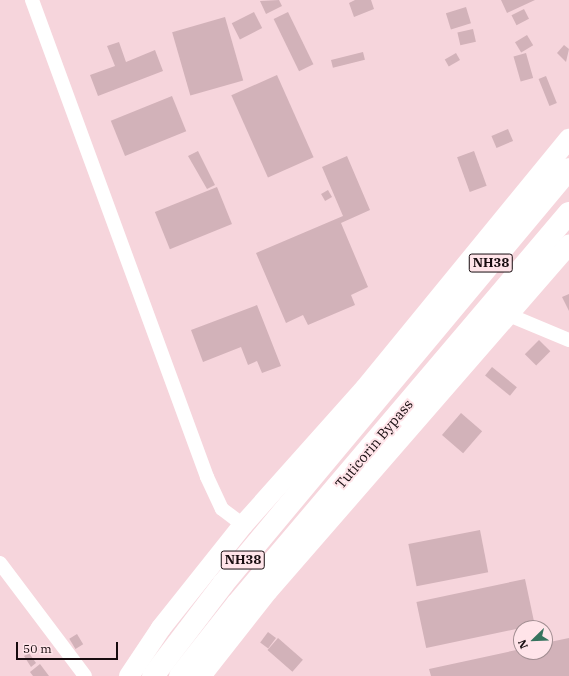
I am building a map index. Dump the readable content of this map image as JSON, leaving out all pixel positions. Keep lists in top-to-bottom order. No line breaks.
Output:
{"streets":{"highway":["NH38","Tuticorin Bypass"]},"scale_bar":"50 m","north":"bottom left"}
